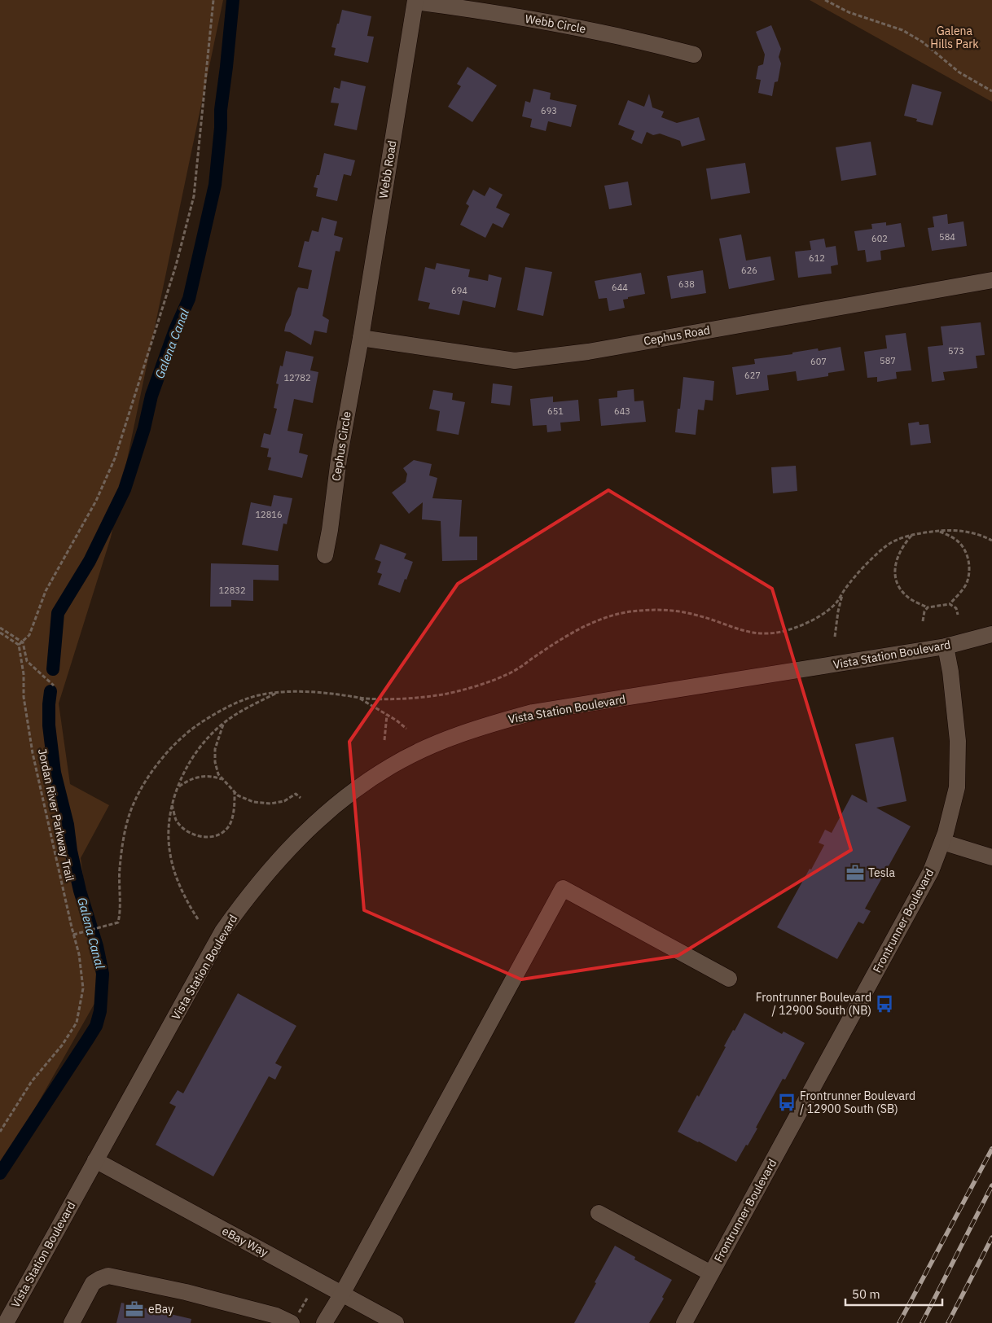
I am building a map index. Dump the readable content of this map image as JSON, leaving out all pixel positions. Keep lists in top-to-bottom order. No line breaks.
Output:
{"streets":{"street":["Webb Circle","Webb Road","Cephus Road","Cephus Circle","Vista Station Boulevard","Frontrunner Boulevard","eBay Way"],"path":["Jordan River Parkway Trail"]},"crossings":[["Webb Circle","Webb Road"],["Webb Road","Cephus Road"],["Webb Road","Cephus Circle"],["Cephus Road","Cephus Circle"],["Vista Station Boulevard","Frontrunner Boulevard"],["Vista Station Boulevard","eBay Way"]],"water":["Galena Canal"],"parks":["Galena Hills Park"],"places":{"office":["Tesla","eBay"],"bus stop":["Frontrunner Boulevard / 12900 South (NB)","Frontrunner Boulevard / 12900 South (SB)"]},"house_numbers":["693","584","602","612","626","638","644","694","573","587","607","627","12782","651","643","12816","12832"],"scale_bar":"50 m"}
